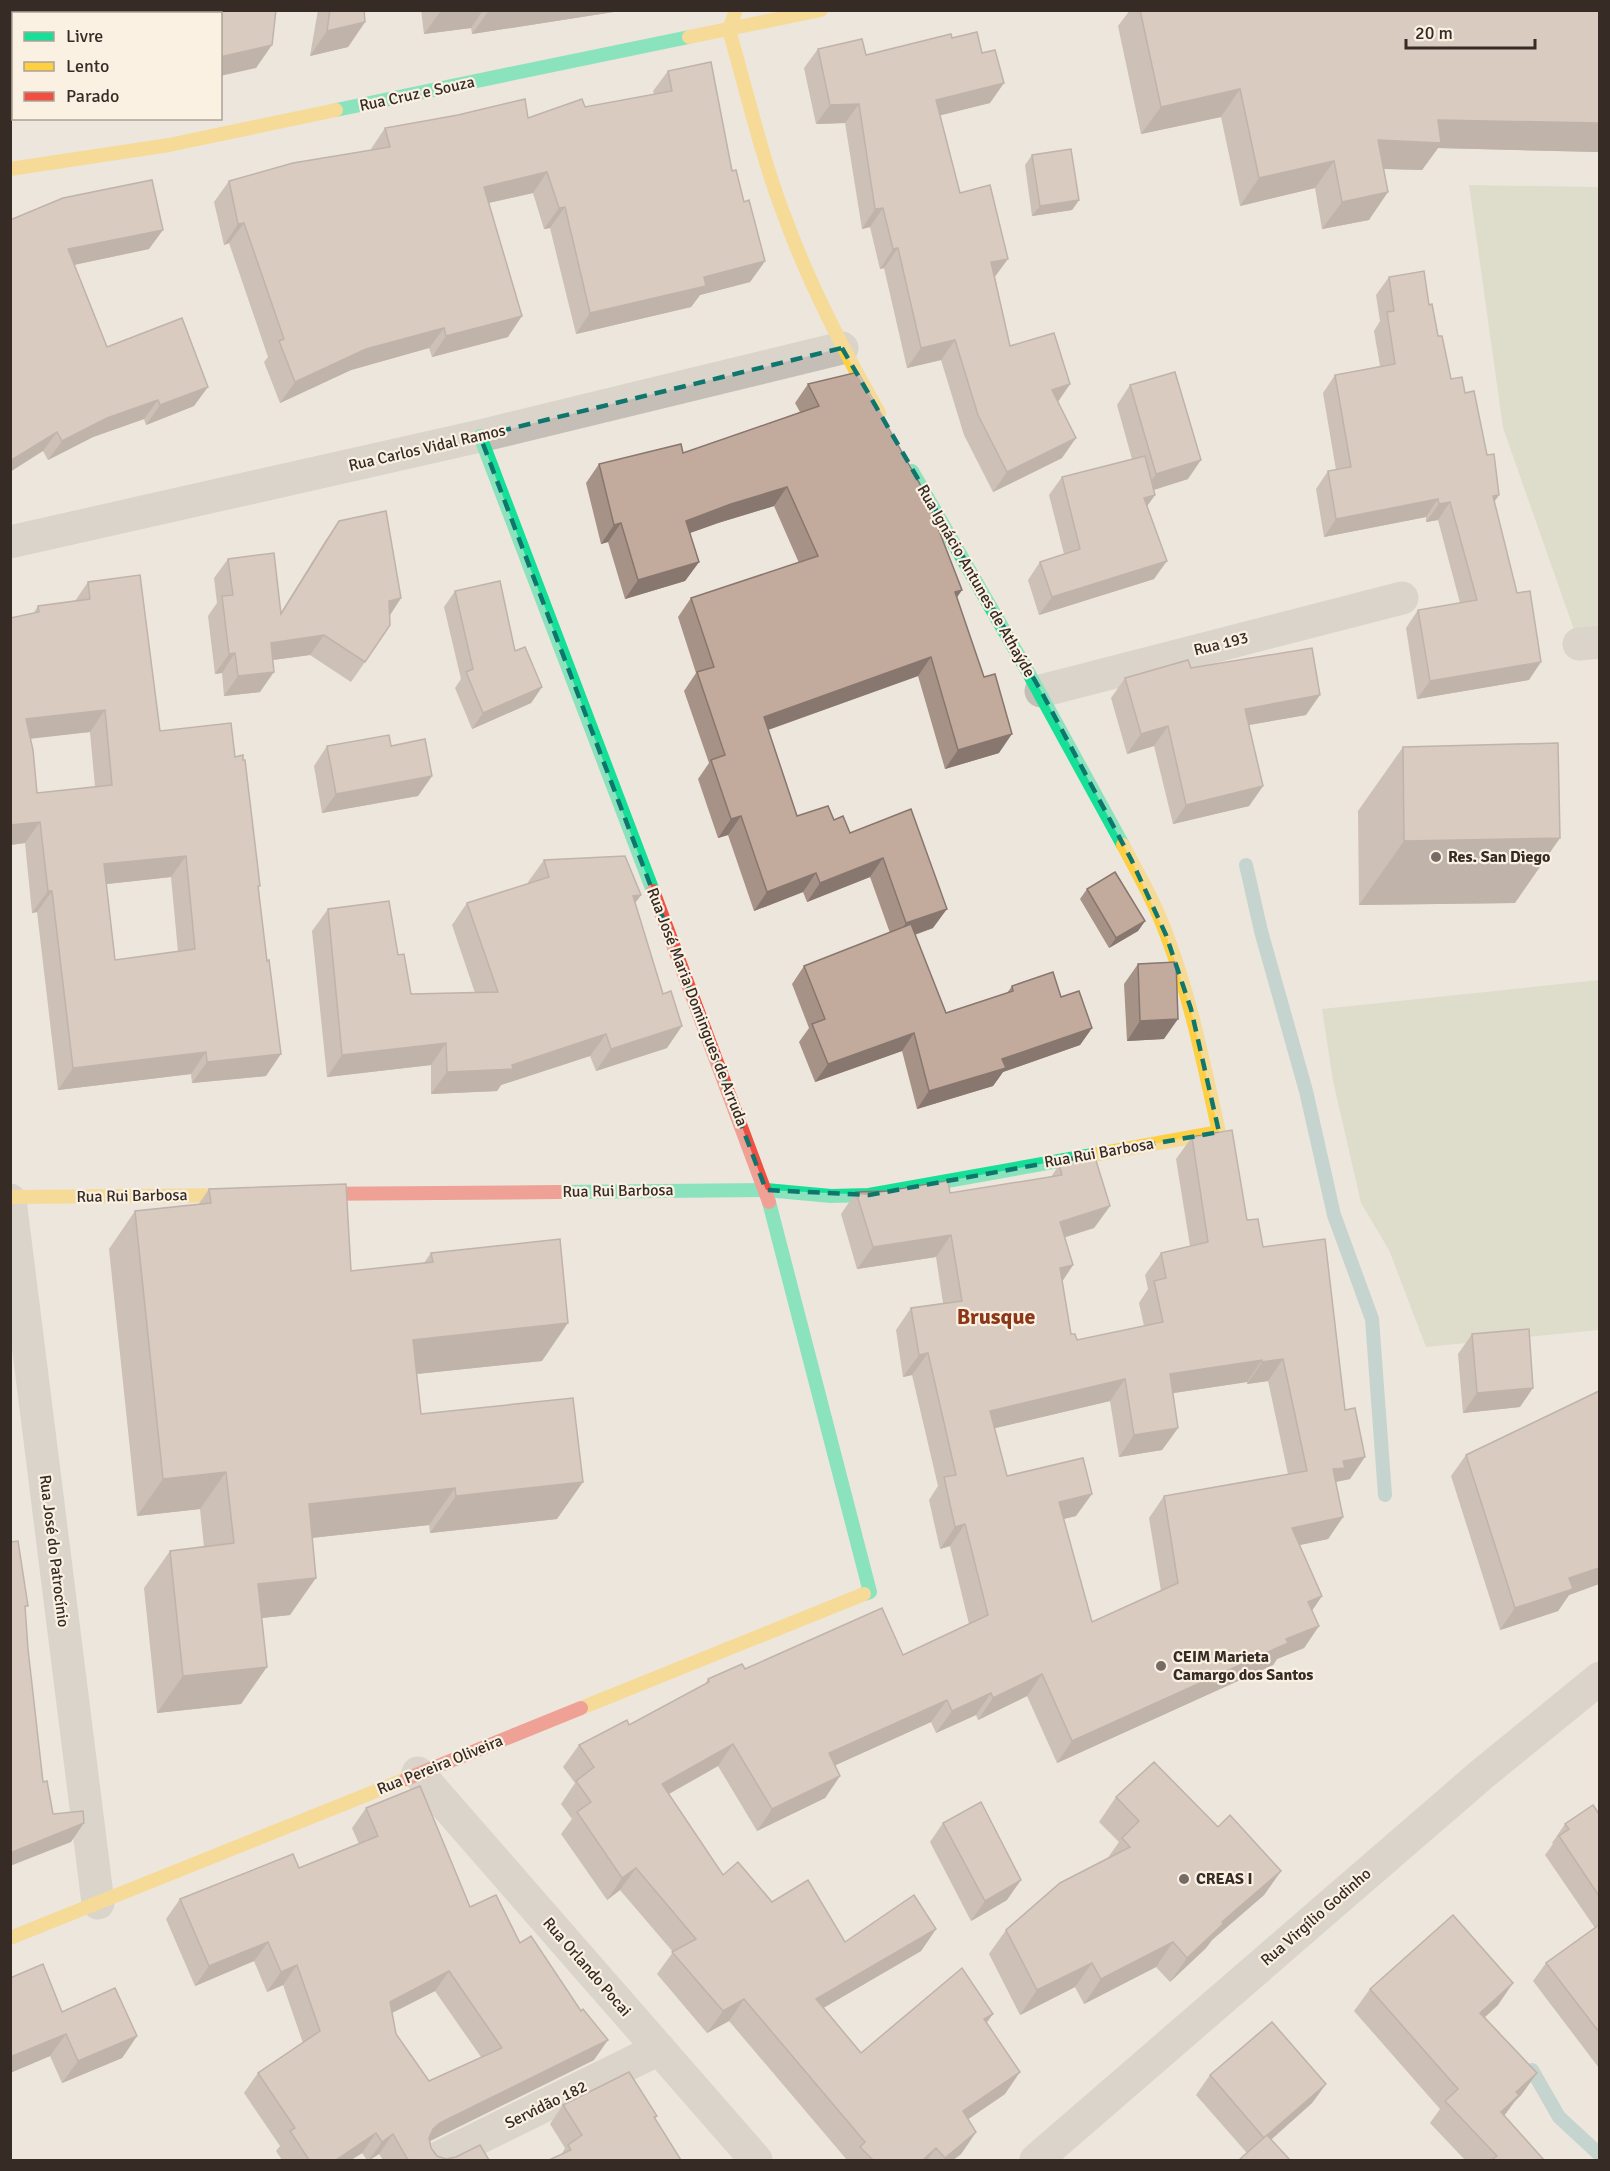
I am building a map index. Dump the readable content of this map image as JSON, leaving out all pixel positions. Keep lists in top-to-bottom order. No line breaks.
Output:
{"streets":{"street":["Rua Cruz e Souza","Rua Carlos Vidal Ramos","Rua Ignácio Antunes de Athaýde","Rua 193","Rua José Maria Domingues de Arruda","Rua Rui Barbosa","Rua José do Patrocínio","Rua Pereira Oliveira","Rua Virgílio Godinho","Rua Orlando Pocai","Servidão 182"]},"crossings":[["Rua Carlos Vidal Ramos","Rua José Maria Domingues de Arruda"],["Rua Ignácio Antunes de Athaýde","Rua 193"],["Rua Ignácio Antunes de Athaýde","Rua Rui Barbosa"],["Rua José Maria Domingues de Arruda","Rua Rui Barbosa"],["Rua José Maria Domingues de Arruda","Rua Pereira Oliveira"],["Rua Rui Barbosa","Rua José do Patrocínio"],["Rua José do Patrocínio","Rua Pereira Oliveira"],["Rua Pereira Oliveira","Rua Orlando Pocai"],["Rua Orlando Pocai","Servidão 182"]],"districts":["Brusque"],"places":["Res. San Diego","CEIM Marieta Camargo dos Santos","CREAS I"],"legend":["Livre","Lento","Parado"],"scale_bar":"20 m"}
